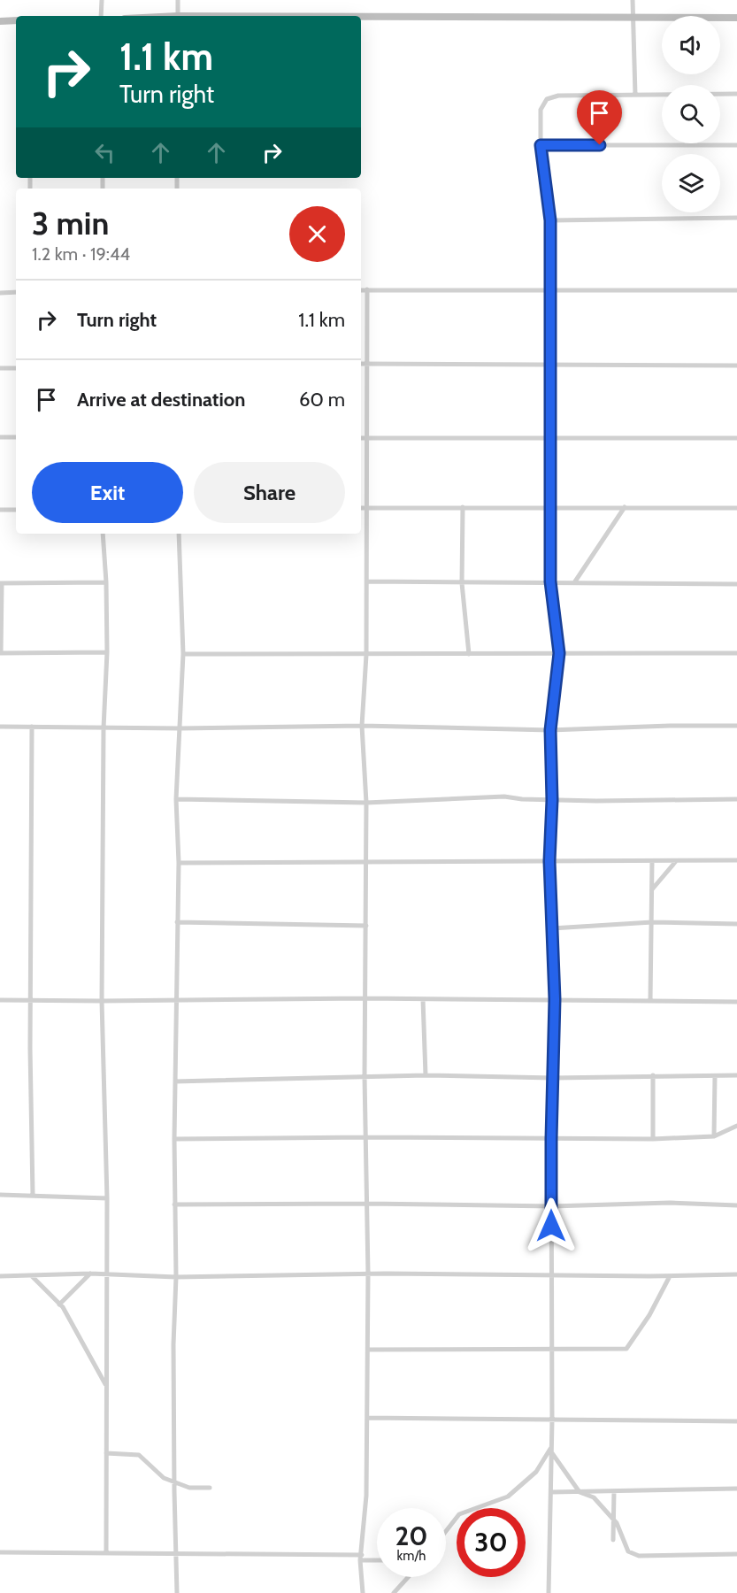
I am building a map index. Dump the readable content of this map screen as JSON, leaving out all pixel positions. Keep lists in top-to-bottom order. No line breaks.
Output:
{"page":{"turn":["1.1 km","Turn right"],"heading":["3 min","1.2 km · 19:44"],"list":[{"name":"Turn right","value":"1.1 km"},{"name":"Arrive at destination","value":"60 m"}],"buttons":["Exit","Share"],"speed":"20 km/h","limit":"30"}}
